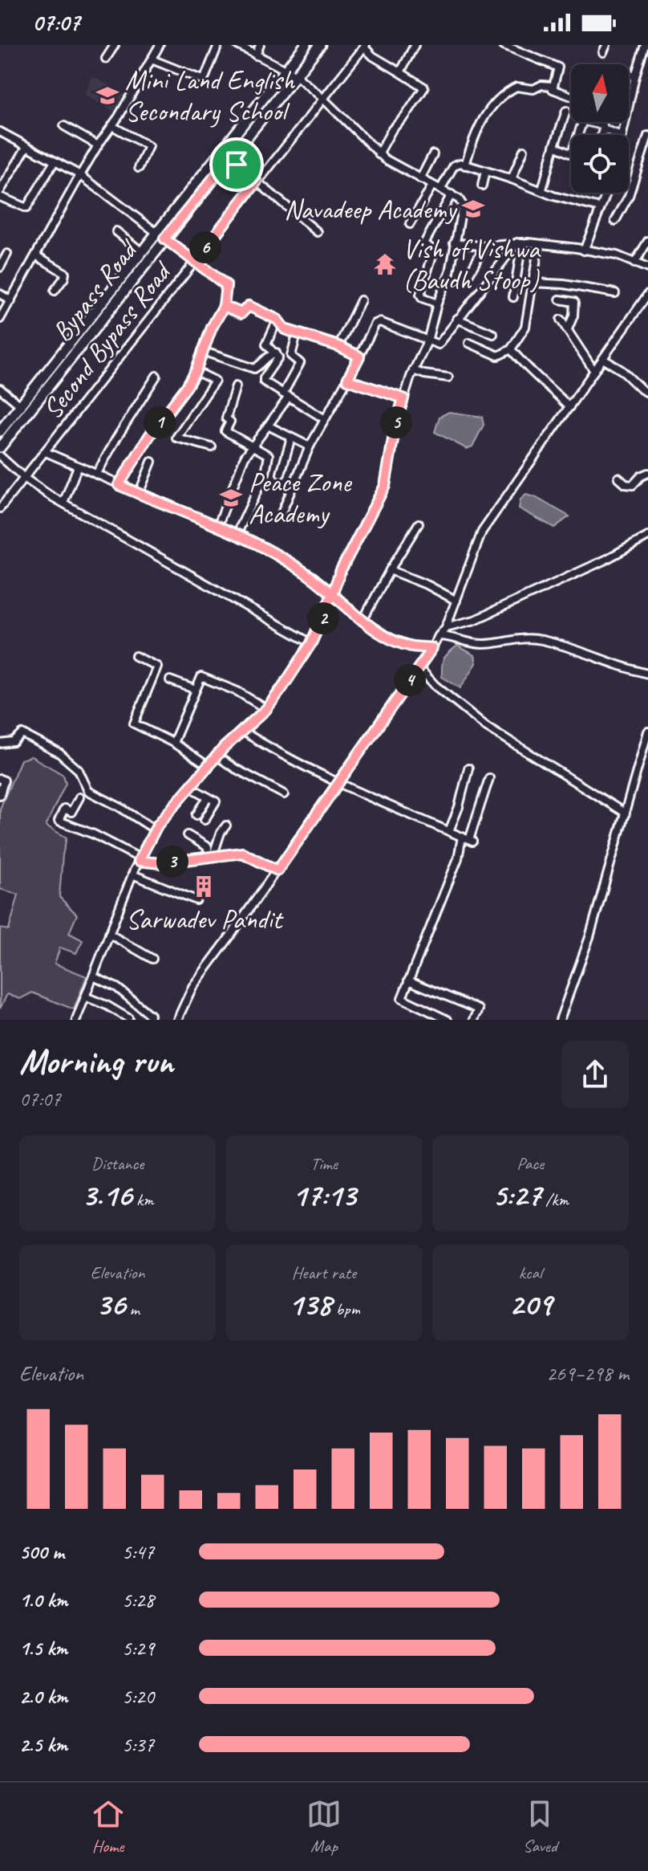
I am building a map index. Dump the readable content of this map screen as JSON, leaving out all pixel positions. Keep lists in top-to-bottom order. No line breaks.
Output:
{"streets":{"main road":["Bypass Road"],"street":["Second Bypass Road"]},"places":{"school or university":["Mini Land English Secondary School","Navadeep Academy","Peace Zone Academy"],"temple":["Vish of Vishwa (Baudh Stoop)"],"building":["Sarwadev Pandit"]},"north":"top","page":{"status":"07:07","pins":["6","1","5","2","4","3"],"heading":["Morning run","07:07"],"stats":[["Distance","3.16 km"],["Time","17:13"],["Pace","5:27 /km"],["Elevation","36 m"],["Heart rate","138 bpm"],["kcal","209"]],"chart":["Elevation","269–298 m"],"list":[{"name":"500 m","note":"5:47"},{"name":"1.0 km","note":"5:28"},{"name":"1.5 km","note":"5:29"},{"name":"2.0 km","note":"5:20"},{"name":"2.5 km","note":"5:37"}],"tabs":["Home","Map","Saved"]}}
